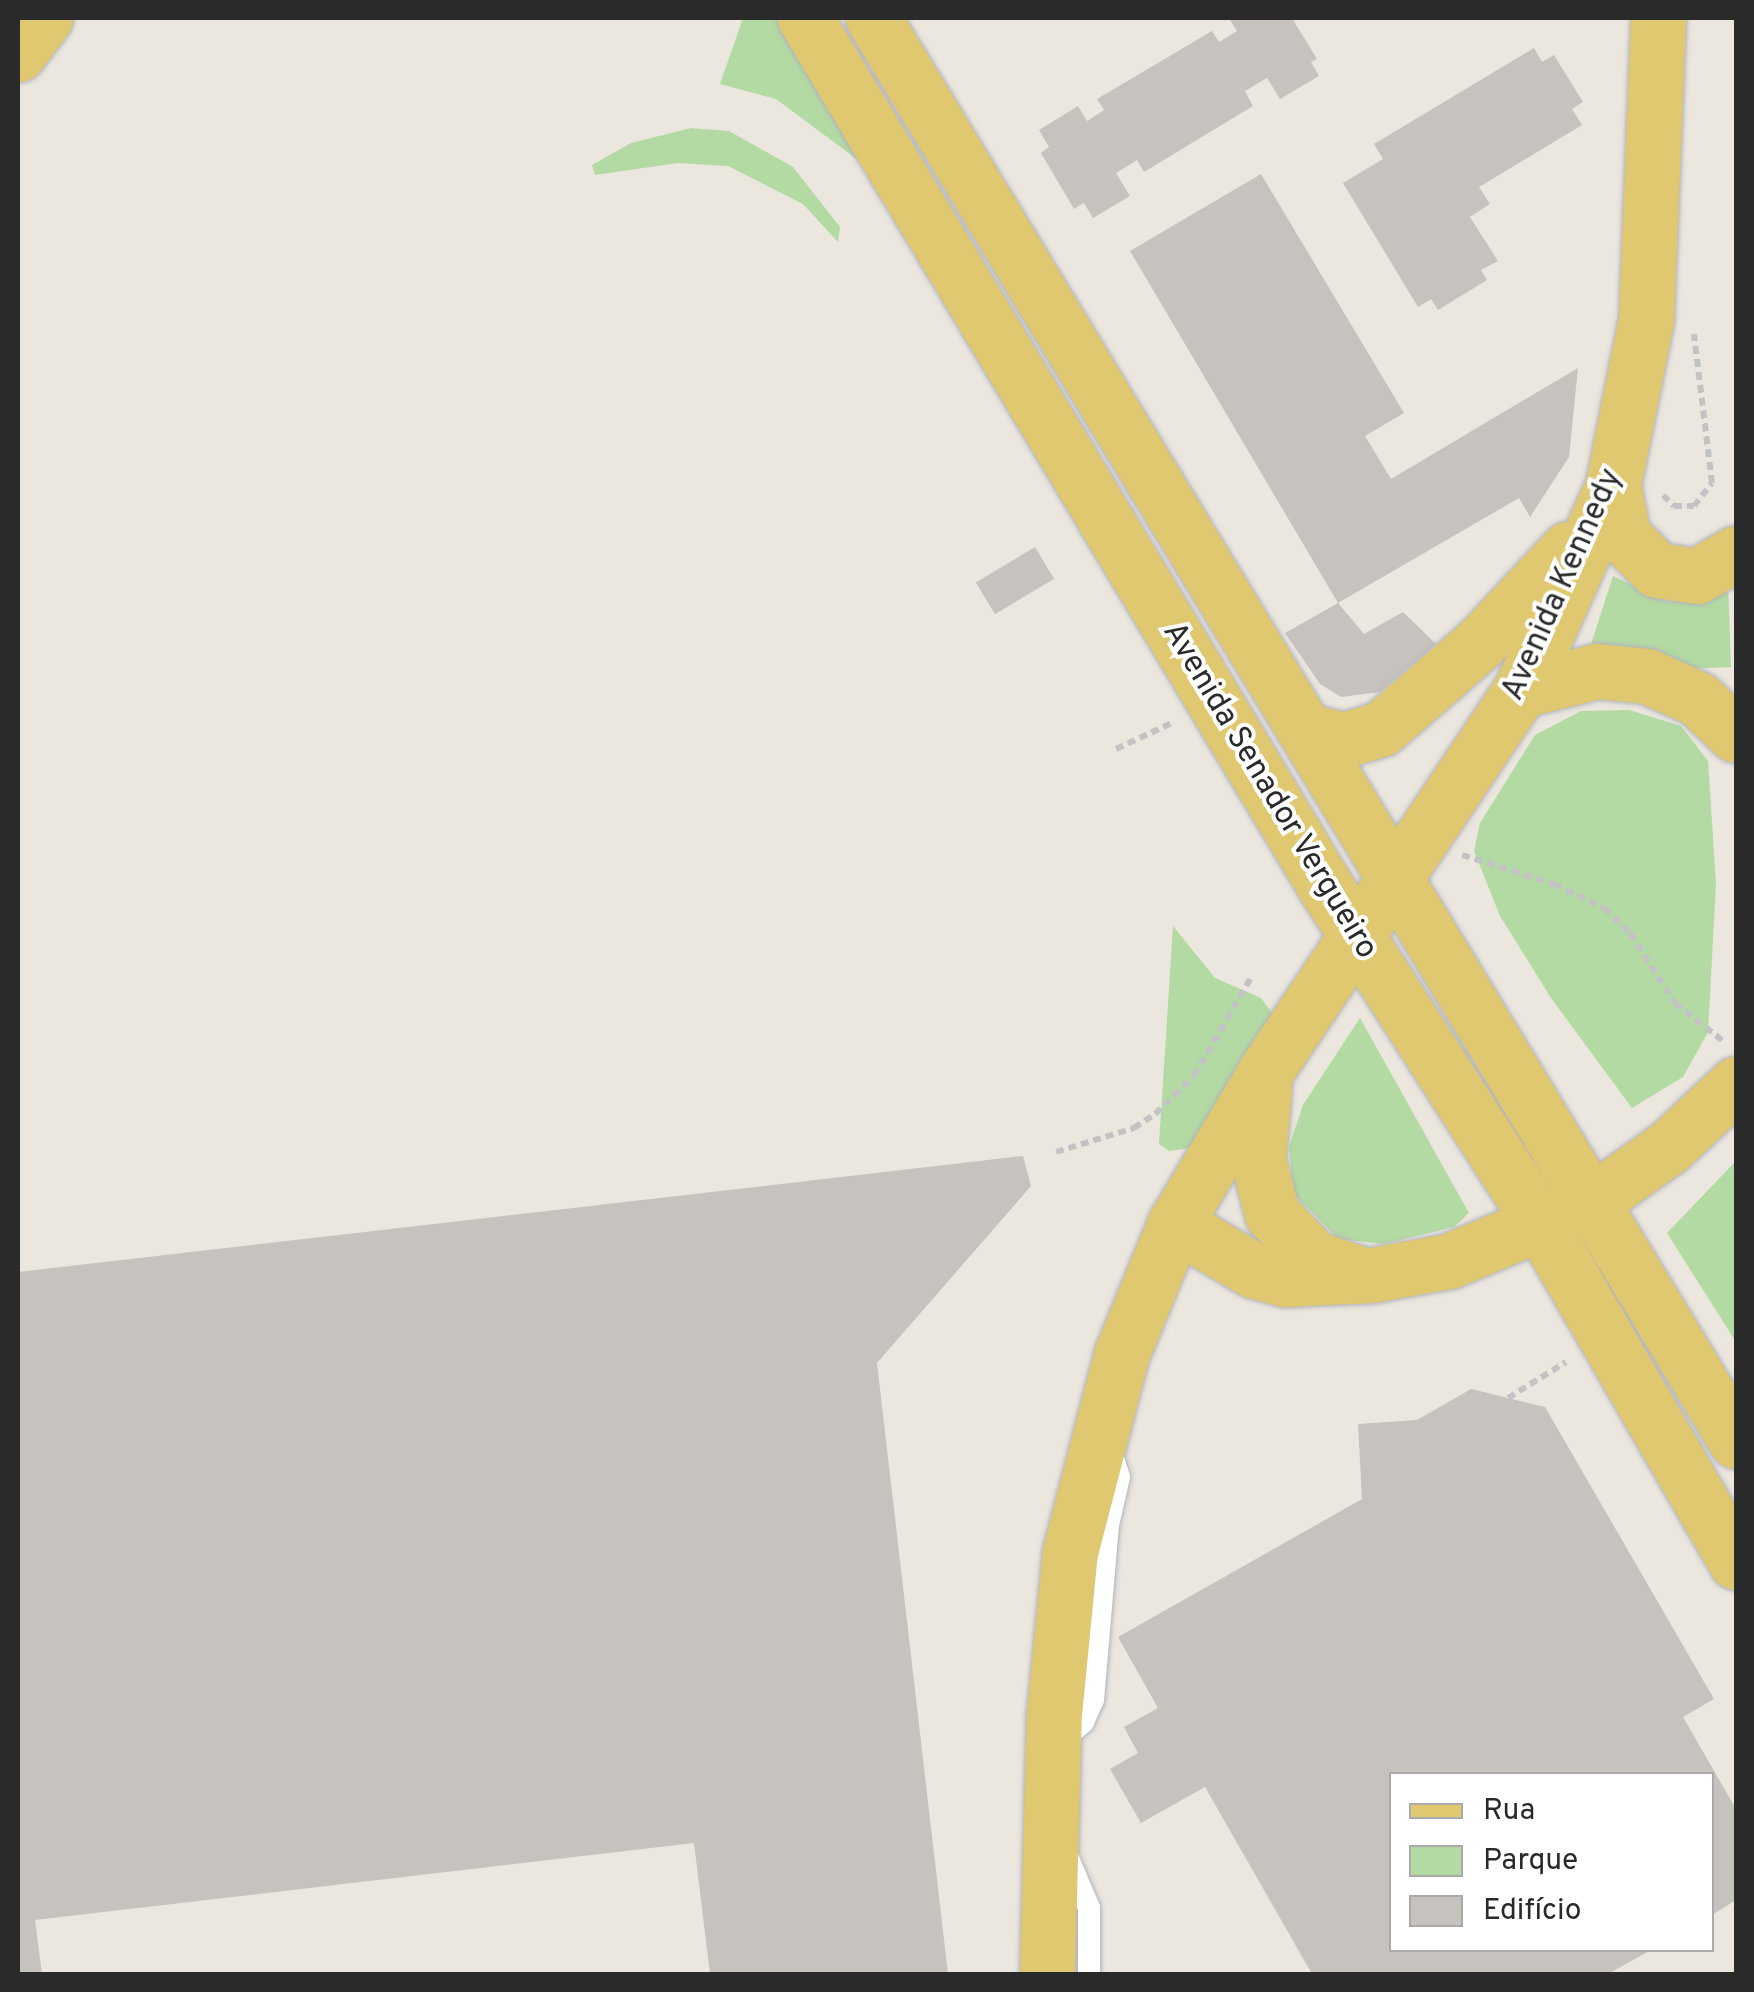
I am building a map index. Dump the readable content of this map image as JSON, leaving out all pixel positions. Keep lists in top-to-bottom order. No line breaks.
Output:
{"streets":{"main road":["Avenida Kennedy","Avenida Senador Vergueiro"]},"crossings":[["Avenida Kennedy","Avenida Senador Vergueiro"]],"legend":["Rua","Parque","Edifício"]}
